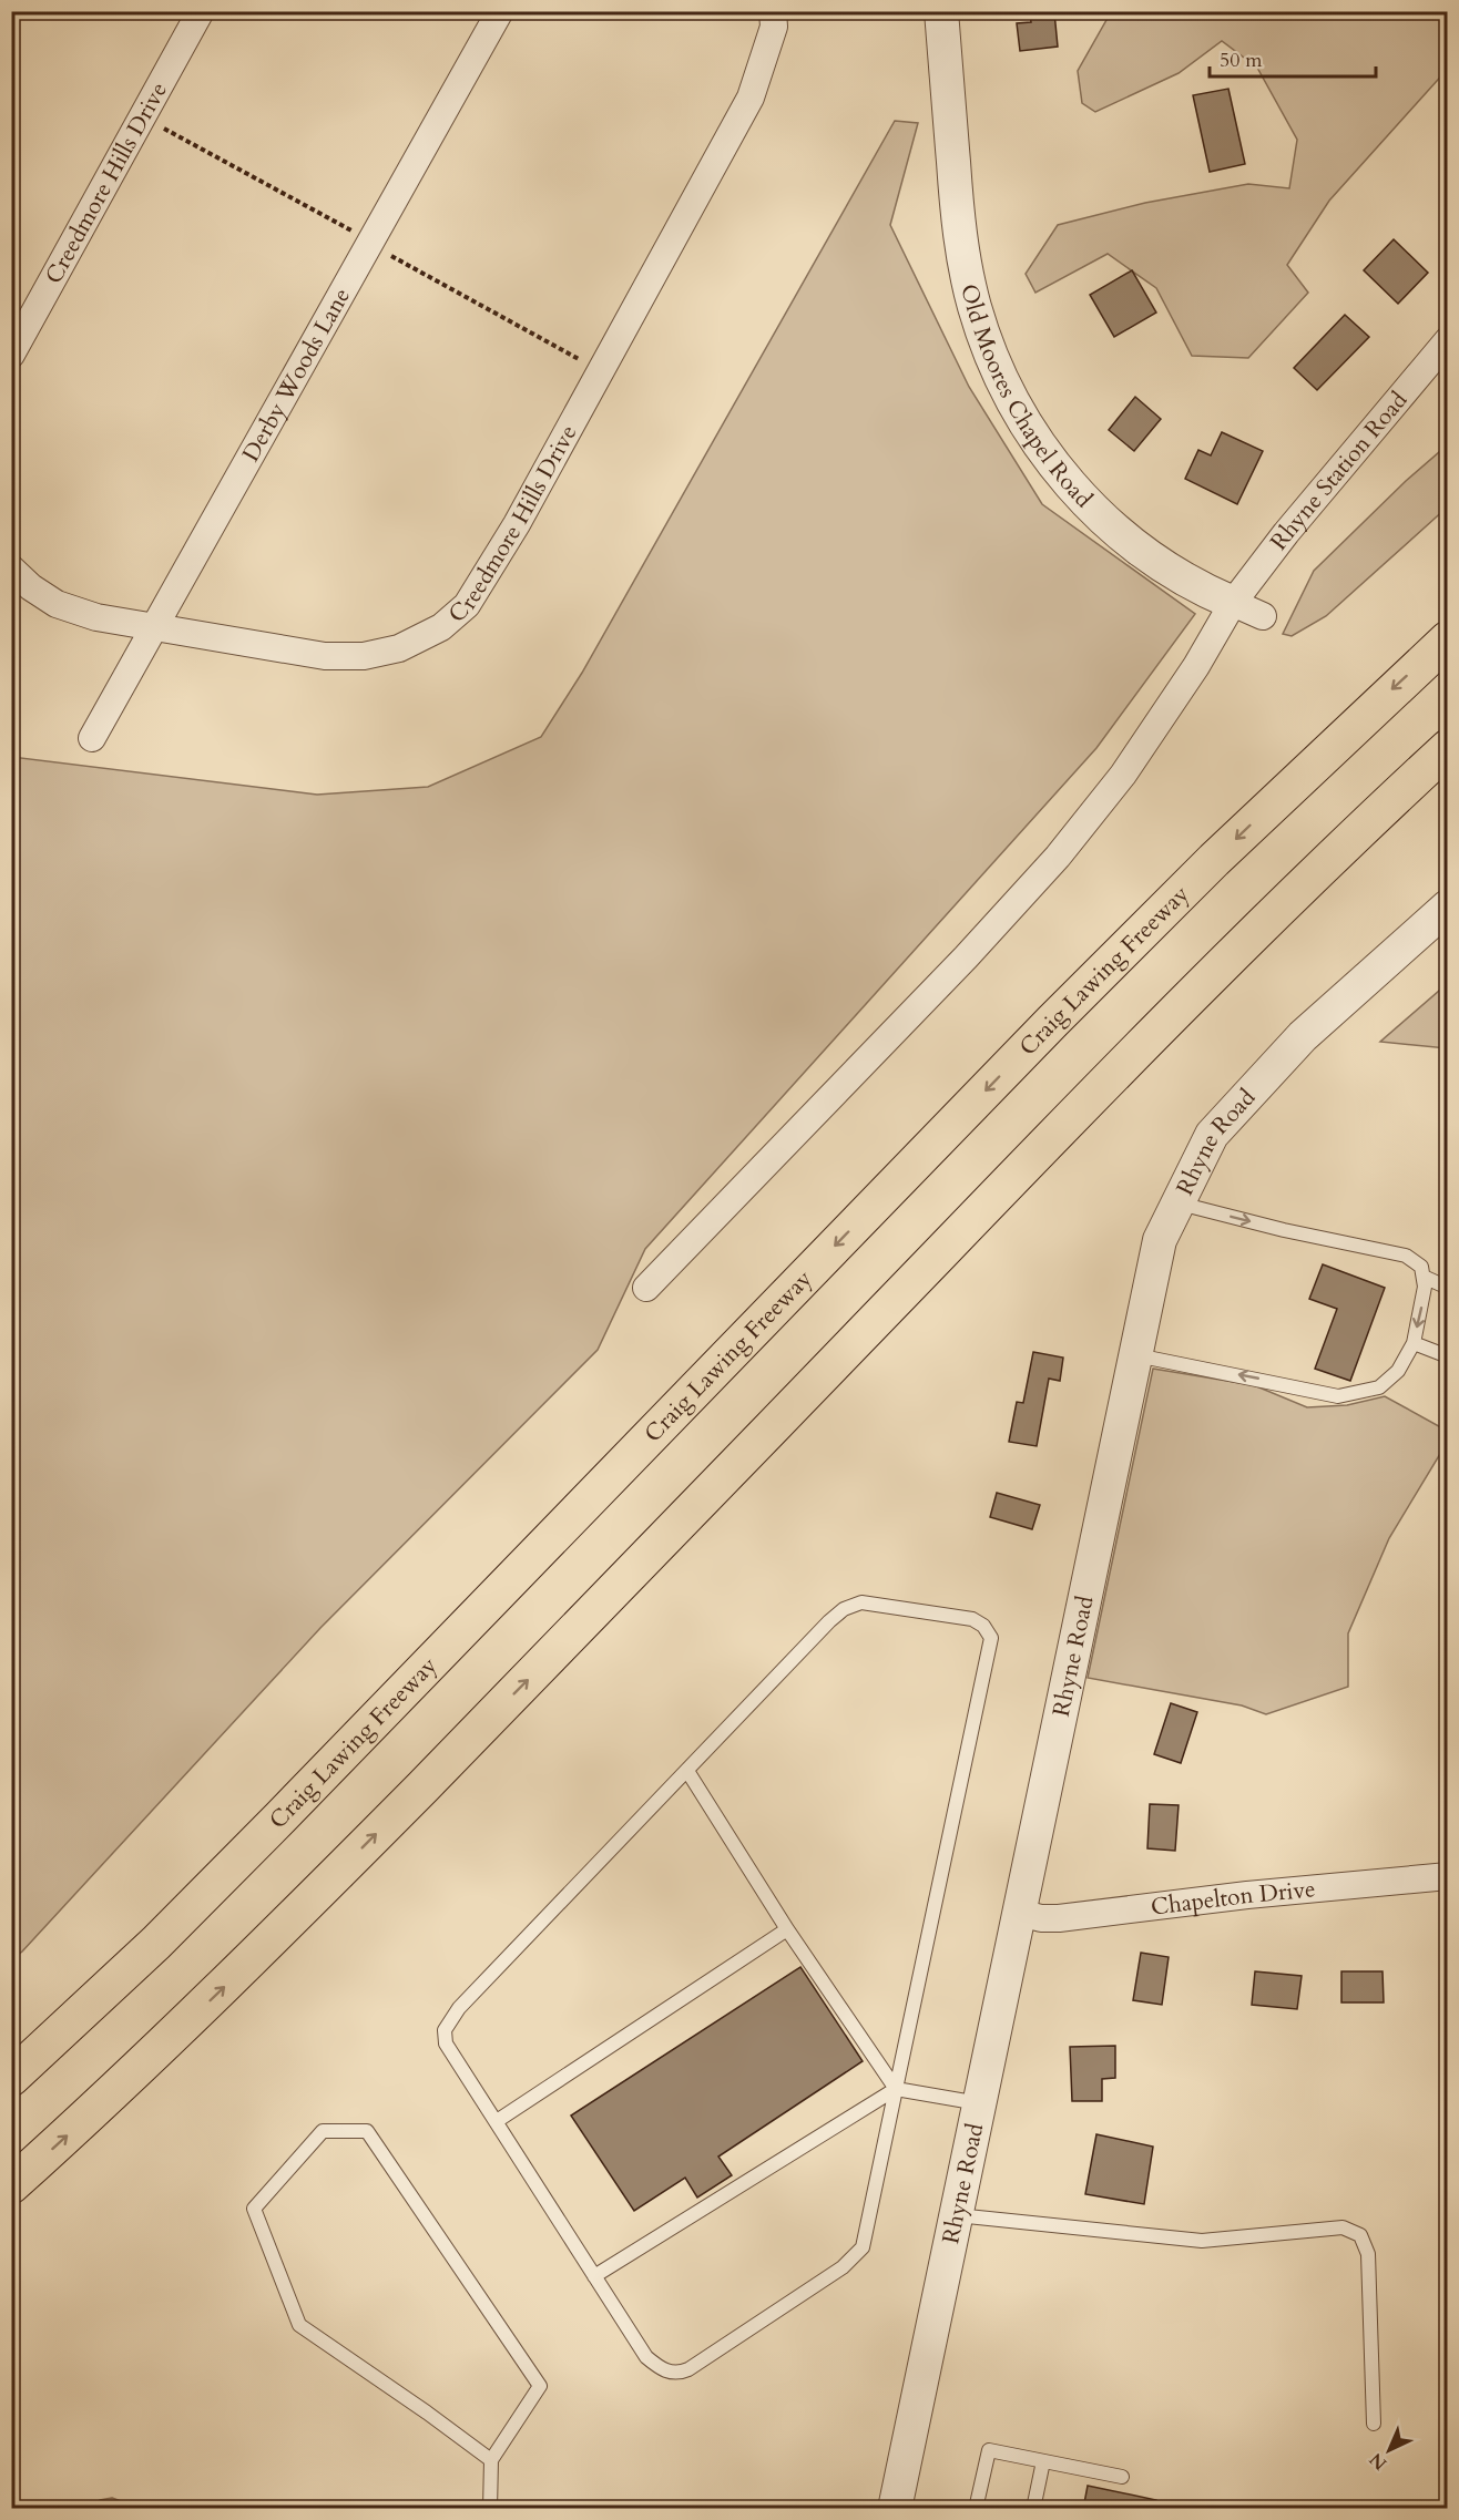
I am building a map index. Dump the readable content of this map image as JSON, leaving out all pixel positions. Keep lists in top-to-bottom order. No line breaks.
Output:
{"streets":{"highway":["Craig Lawing Freeway"],"street":["Creedmore Hills Drive","Derby Woods Lane","Old Moores Chapel Road","Rhyne Station Road","Rhyne Road","Chapelton Drive"]},"crossings":[["Creedmore Hills Drive","Derby Woods Lane"],["Old Moores Chapel Road","Rhyne Station Road"],["Rhyne Road","Chapelton Drive"]],"scale_bar":"50 m","north":"bottom left"}
